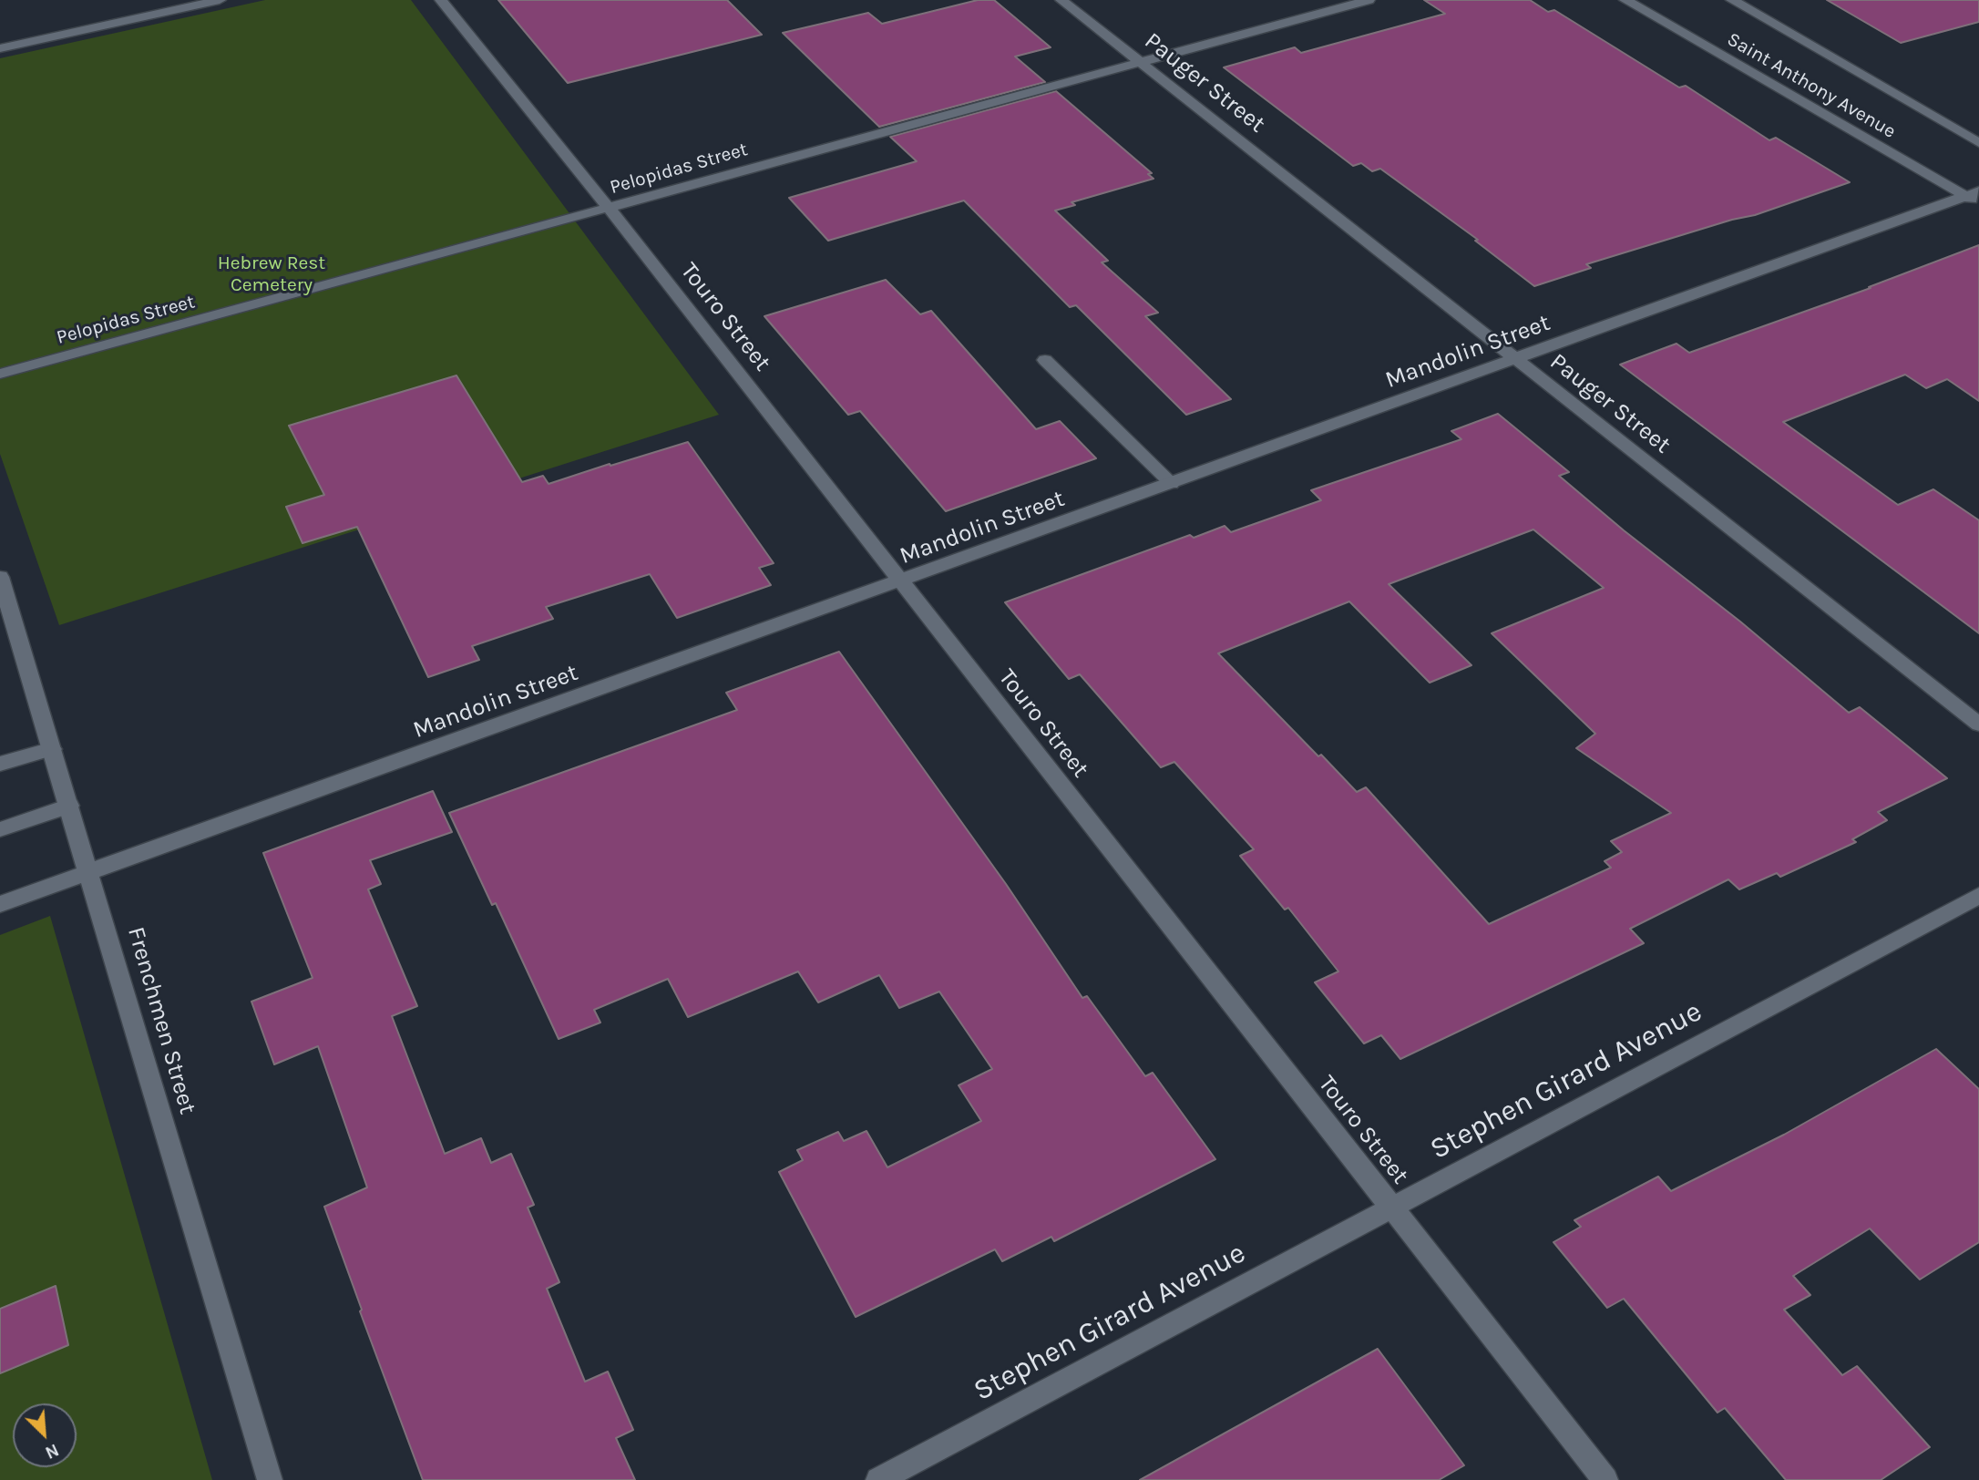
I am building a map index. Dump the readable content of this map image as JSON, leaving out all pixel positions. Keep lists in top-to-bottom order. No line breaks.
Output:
{"streets":{"street":["Pauger Street","Saint Anthony Avenue","Pelopidas Street","Touro Street","Mandolin Street","Frenchmen Street","Stephen Girard Avenue"]},"crossings":[["Pauger Street","Pelopidas Street"],["Pauger Street","Mandolin Street"],["Saint Anthony Avenue","Mandolin Street"],["Pelopidas Street","Touro Street"],["Touro Street","Mandolin Street"],["Touro Street","Stephen Girard Avenue"],["Mandolin Street","Frenchmen Street"]],"parks":["Hebrew Rest Cemetery"],"north":"bottom right"}
